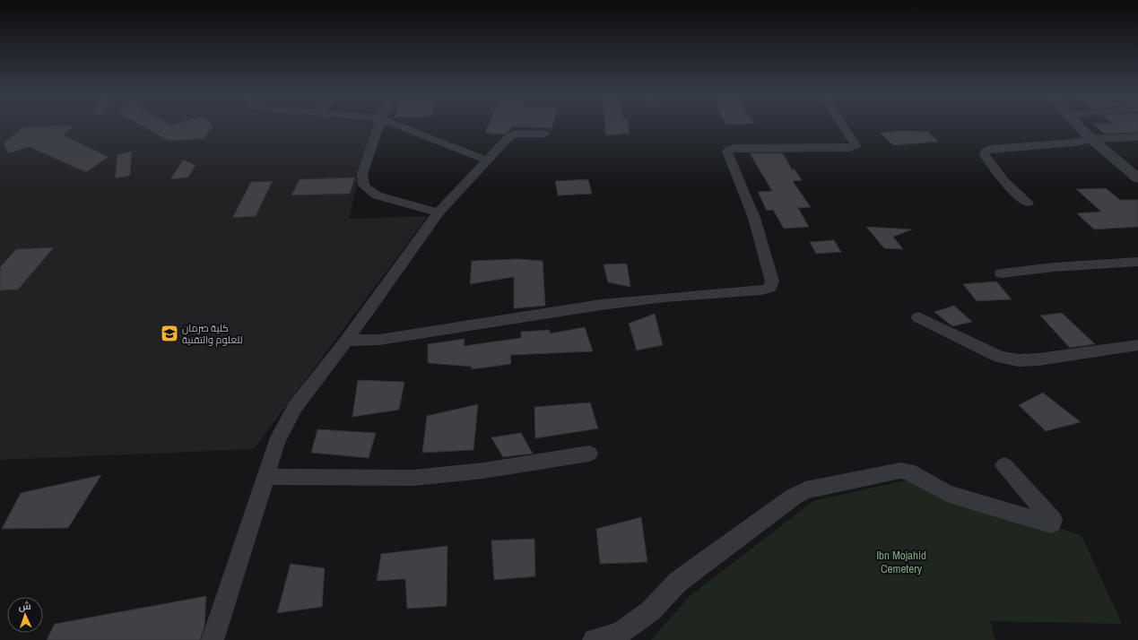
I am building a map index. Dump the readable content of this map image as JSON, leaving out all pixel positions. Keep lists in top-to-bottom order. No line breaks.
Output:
{"parks":["Ibn Mojahid Cemetery"],"places":{"school or university":["كلية صرمان للعلوم والتقنية"]},"north":"top"}
